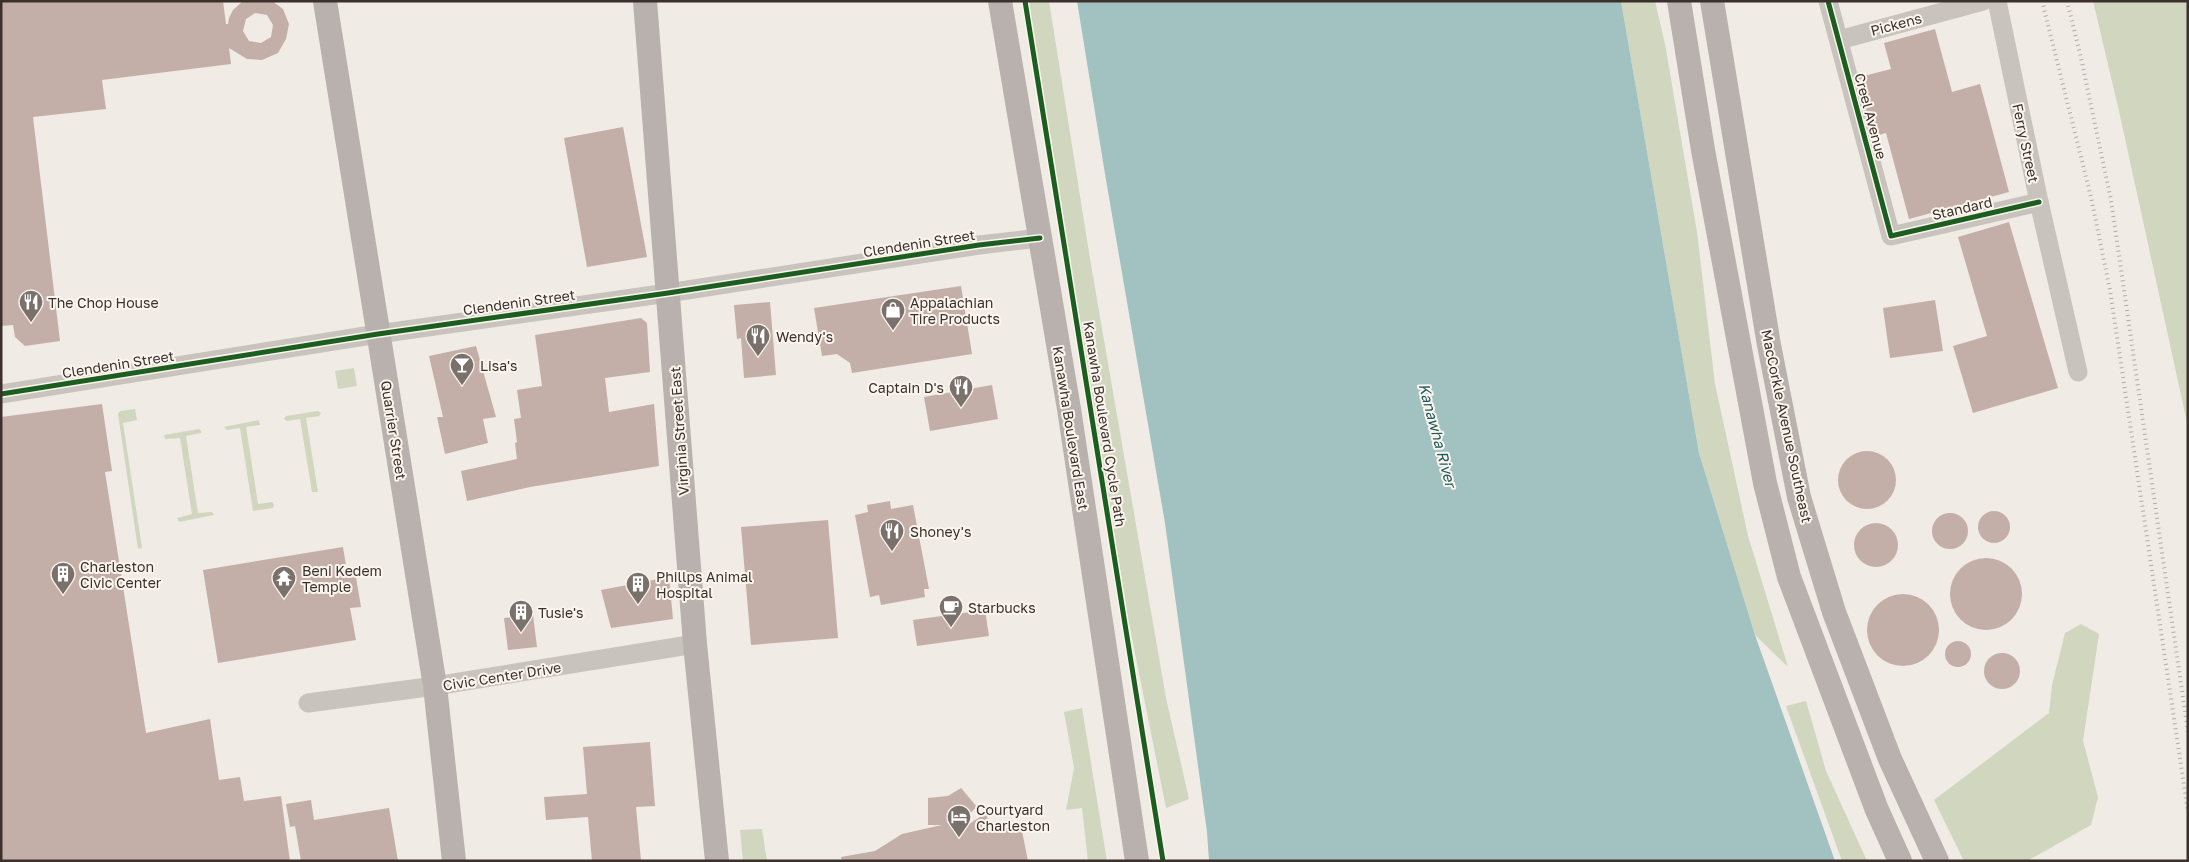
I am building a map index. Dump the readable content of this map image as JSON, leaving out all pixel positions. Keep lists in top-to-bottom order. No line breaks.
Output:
{"streets":{"main road":["MacCorkle Avenue Southeast","Kanawha Boulevard East","Quarrier Street","Virginia Street East"],"street":["Pickens","Creel Avenue","Ferry Street","Standard","Clendenin Street","Civic Center Drive"],"cycle path":["Kanawha Boulevard Cycle Path"]},"crossings":[["Pickens","Creel Avenue"],["Creel Avenue","Standard"],["Ferry Street","Standard"],["Clendenin Street","Kanawha Boulevard East"],["Clendenin Street","Quarrier Street"],["Clendenin Street","Virginia Street East"],["Quarrier Street","Civic Center Drive"],["Virginia Street East","Civic Center Drive"]],"water":["Kanawha River"],"places":{"restaurant":["The Chop House","Wendy's","Captain D's","Shoney's"],"shop":["Appalachian Tire Products"],"bar":["Lisa's"],"building":["Charleston Civic Center","Phillps Animal Hospital","Tusie's"],"temple":["Beni Kedem Temple"],"cafe":["Starbucks"],"hotel":["Courtyard Charleston"]}}
